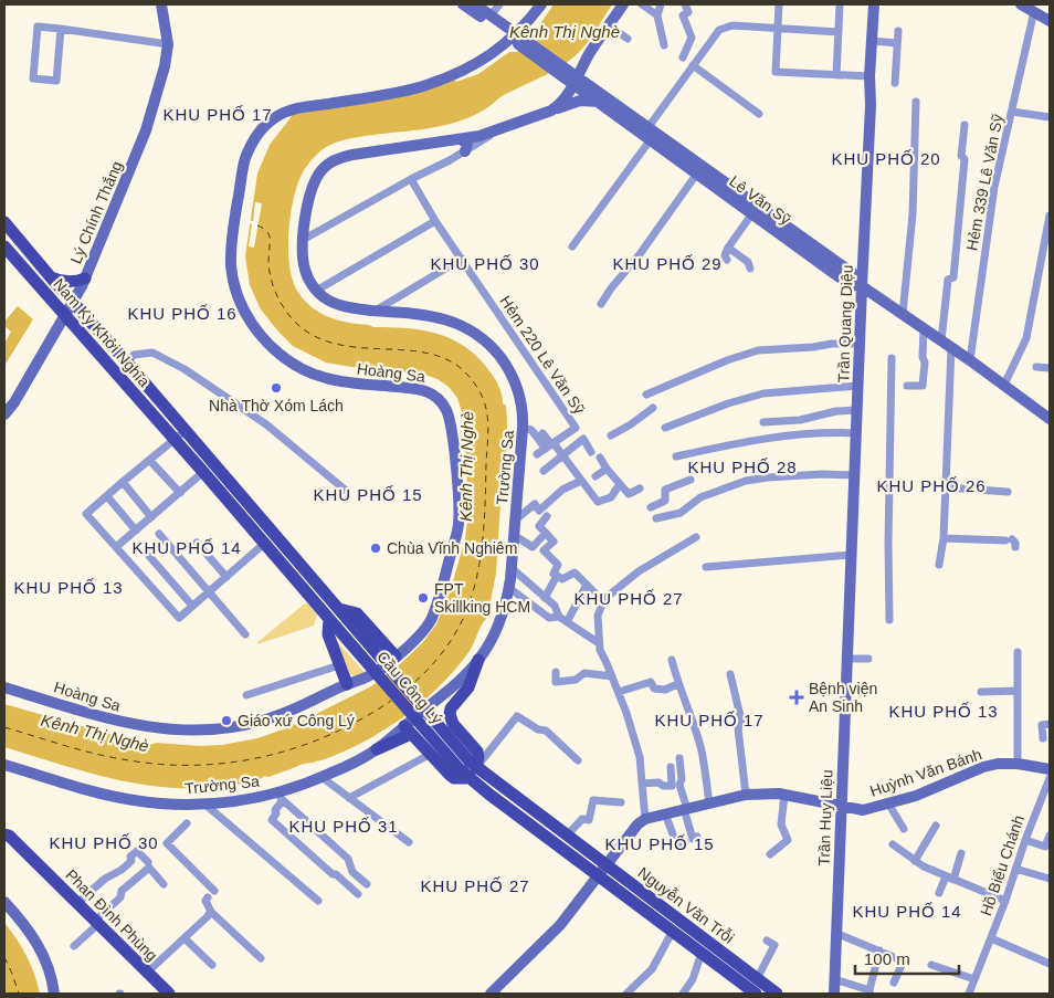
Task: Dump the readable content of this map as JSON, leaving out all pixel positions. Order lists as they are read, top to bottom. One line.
{"streets":{"main road":["Nam Kỳ Khởi Nghĩa","Cầu Công Lý","Nguyễn Văn Trỗi","Phan Đình Phùng"],"street":["Hẻm 339 Lê Văn Sỹ","Lê Văn Sỹ","Lý Chính Thắng","Trần Quang Diệu","Hẻm 220 Lê Văn Sỹ","Hoàng Sa","Trường Sa","Huỳnh Văn Bánh","Trần Huy Liệu","Hồ Biểu Chánh"]},"crossings":[["Hẻm 339 Lê Văn Sỹ","Lê Văn Sỹ"],["Lê Văn Sỹ","Trần Quang Diệu"],["Lý Chính Thắng","Nam Kỳ Khởi Nghĩa"],["Trần Quang Diệu","Trần Huy Liệu"],["Nam Kỳ Khởi Nghĩa","Cầu Công Lý"],["Cầu Công Lý","Nguyễn Văn Trỗi"],["Huỳnh Văn Bánh","Trần Huy Liệu"]],"districts":["KHU PHỐ 17","KHU PHỐ 20","KHU PHỐ 30","KHU PHỐ 29","KHU PHỐ 16","KHU PHỐ 28","KHU PHỐ 26","KHU PHỐ 15","KHU PHỐ 14","KHU PHỐ 13","KHU PHỐ 27","KHU PHỐ 13","KHU PHỐ 17","KHU PHỐ 31","KHU PHỐ 30","KHU PHỐ 15","KHU PHỐ 27","KHU PHỐ 14"],"water":["Kênh Thị Nghè"],"places":{"other":["Nhà Thờ Xóm Lách","Chùa Vĩnh Nghiêm","FPT Skillking HCM","Giáo xứ Công Lý"],"health":["Bệnh viện An Sinh"]},"scale_bar":"100 m"}
